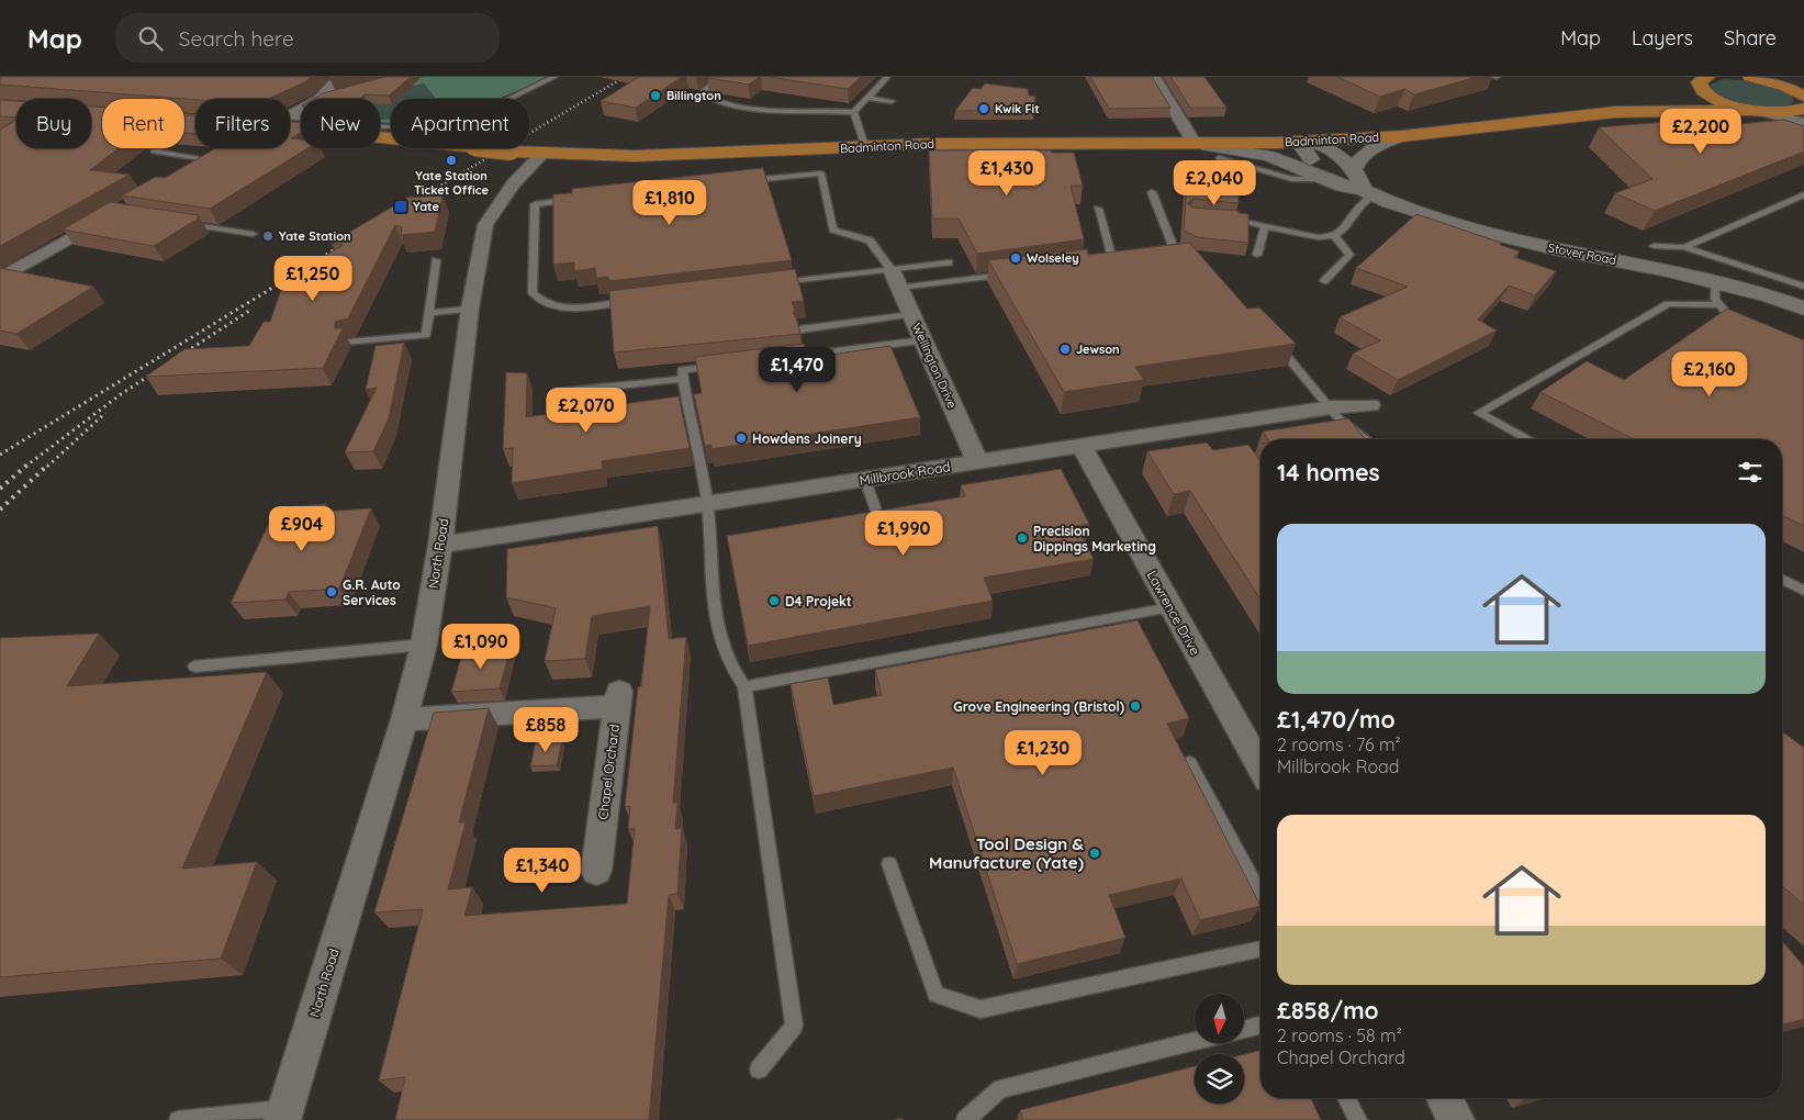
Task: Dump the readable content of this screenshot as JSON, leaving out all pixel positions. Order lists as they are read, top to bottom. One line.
{"streets":{"main road":["Badminton Road","Stover Road"],"street":["Wellington Drive","Millbrook Road","North Road","Lawrence Drive","Chapel Orchard"]},"crossings":[["Badminton Road","Stover Road"],["Badminton Road","North Road"],["Wellington Drive","Millbrook Road"],["Millbrook Road","North Road"],["Millbrook Road","Lawrence Drive"],["North Road","Chapel Orchard"]],"places":{"other":["Billington","Kwik Fit","Yate Station Ticket Office","Yate Station","Wolseley","Jewson","Howdens Joinery","Precision Dippings Marketing","G.R. Auto Services","D4 Projekt","Grove Engineering (Bristol)","Tool Design & Manufacture (Yate)"],"transit":["Yate"]},"north":"bottom","page":{"header":"Map","search":"Search here","nav":["Map","Layers","Share"],"chip":["Buy","Rent","Filters","New","Apartment"],"price":["£2,200","£1,430","£2,040","£1,810","£1,250","£1,470","£2,160","£2,070","£904","£1,990","£1,090","£858","£1,230","£1,340"],"heading":"14 homes","list":[{"name":"£1,470/mo","note":"2 rooms · 76 m² · Millbrook Road"},{"name":"£858/mo","note":"2 rooms · 58 m² · Chapel Orchard"}]}}
